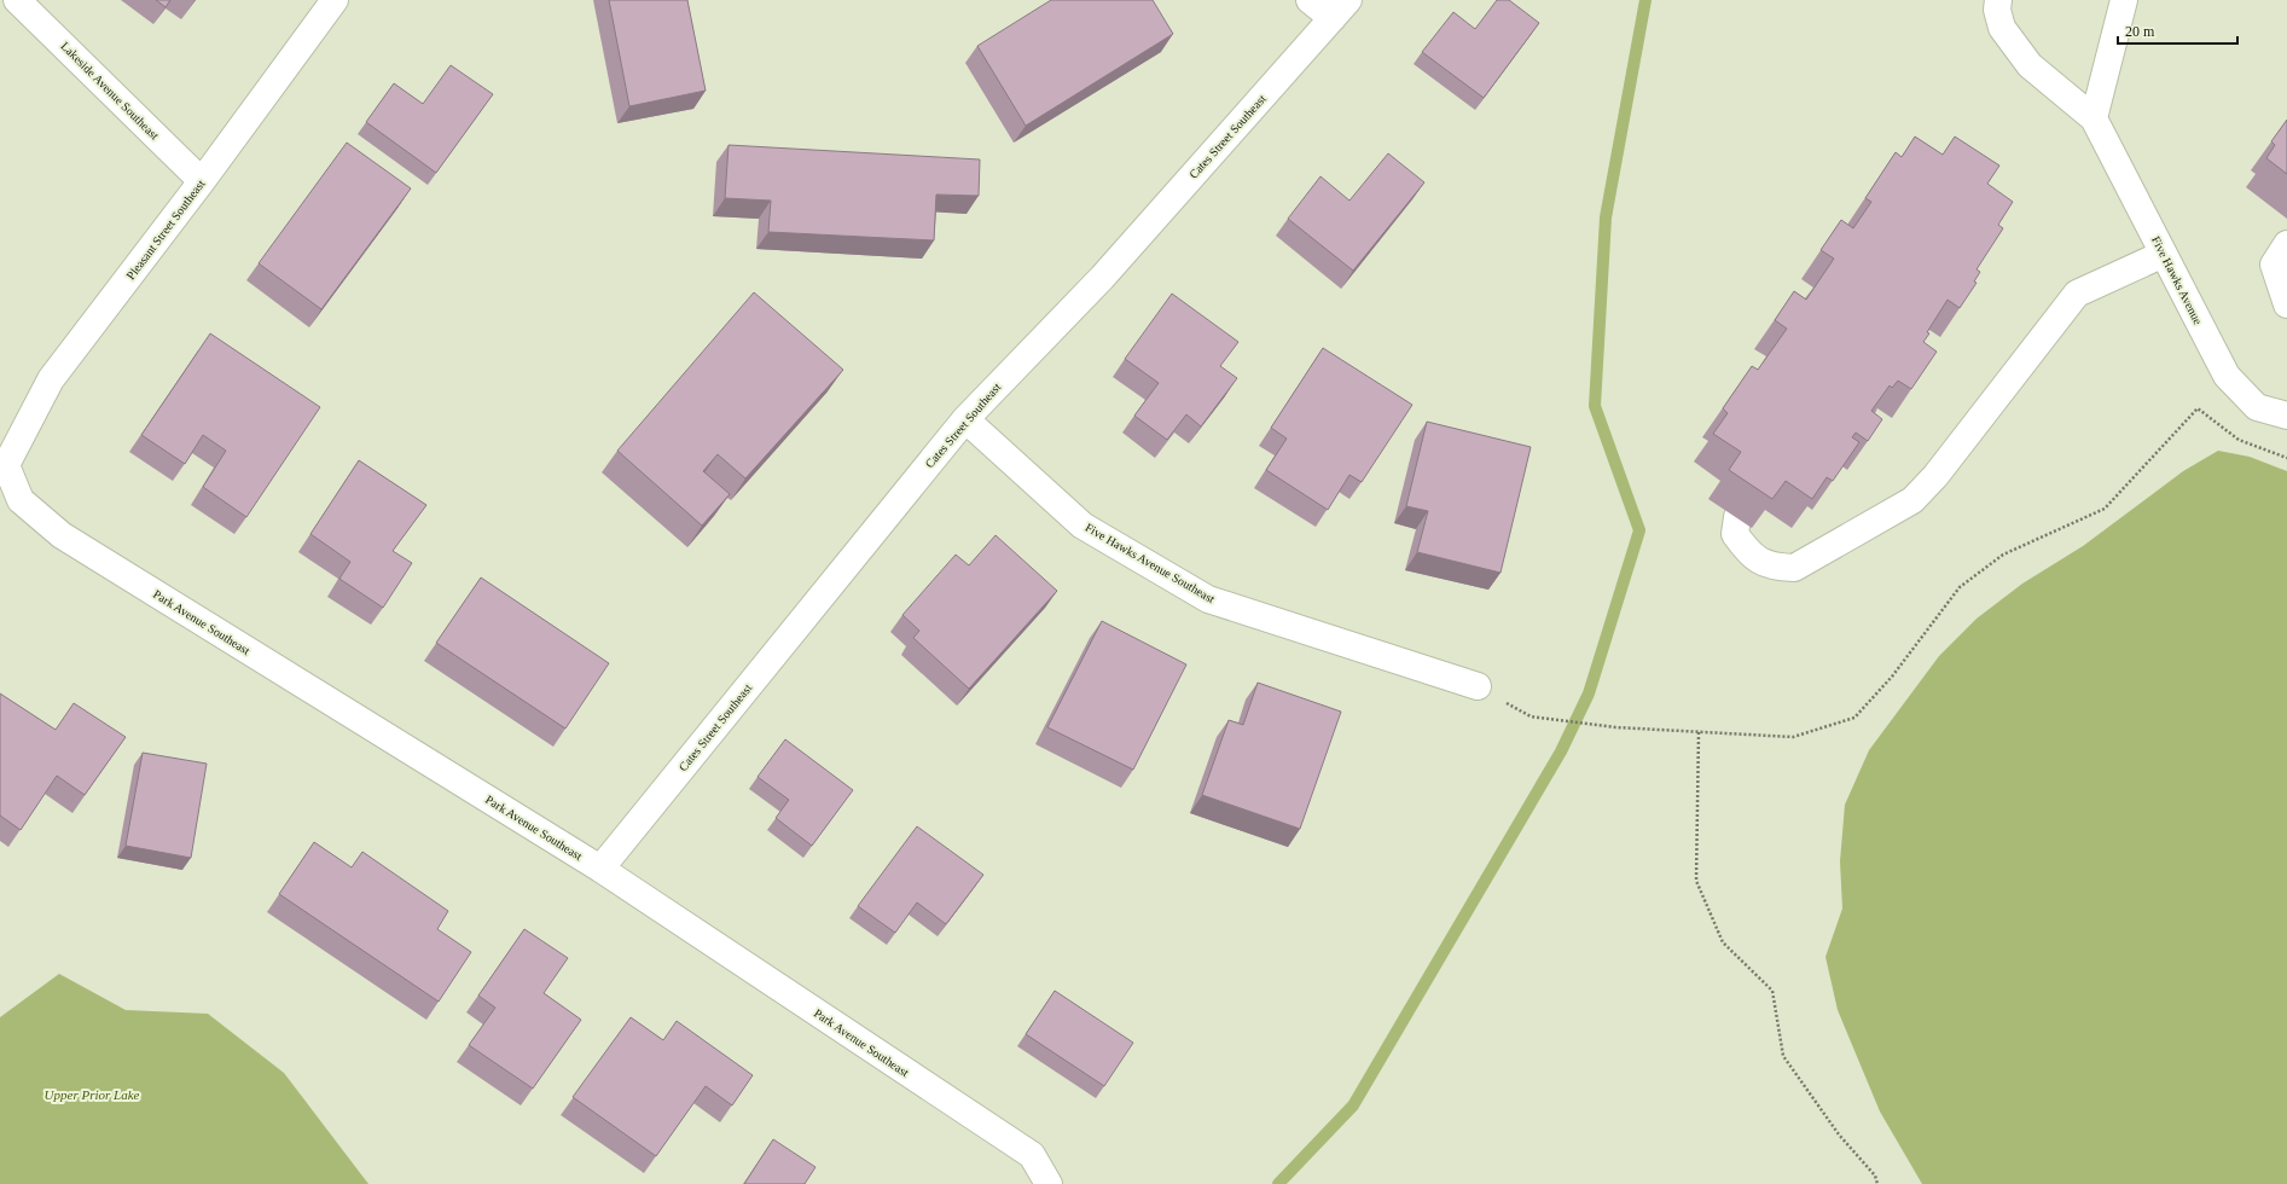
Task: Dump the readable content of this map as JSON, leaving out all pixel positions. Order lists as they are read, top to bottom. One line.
{"streets":{"street":["Lakeside Avenue Southeast","Cates Street Southeast","Pleasant Street Southeast","Five Hawks Avenue","Five Hawks Avenue Southeast","Park Avenue Southeast"]},"crossings":[["Lakeside Avenue Southeast","Pleasant Street Southeast"],["Cates Street Southeast","Five Hawks Avenue Southeast"],["Cates Street Southeast","Park Avenue Southeast"],["Pleasant Street Southeast","Park Avenue Southeast"]],"water":["Upper Prior Lake"],"scale_bar":"20 m"}
